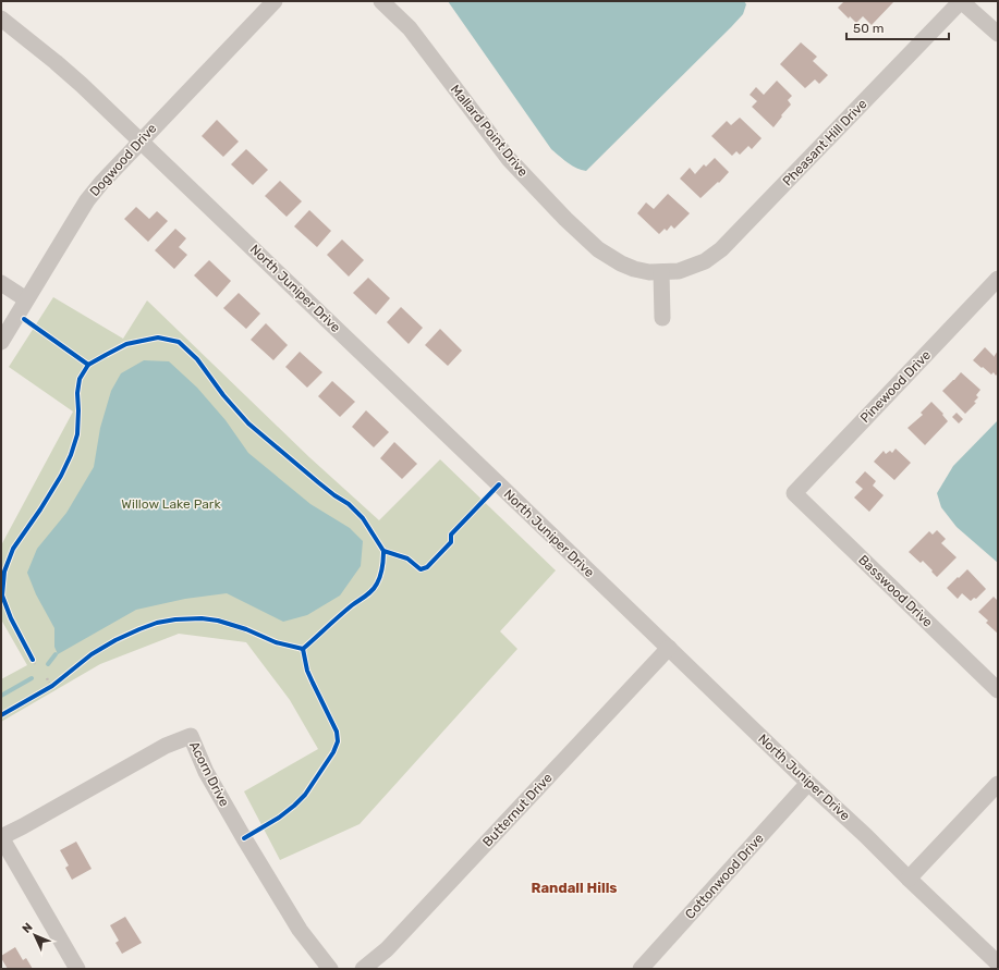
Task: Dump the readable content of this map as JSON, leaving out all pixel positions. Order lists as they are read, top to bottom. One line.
{"streets":{"street":["Mallard Point Drive","Pheasant Hill Drive","Dogwood Drive","North Juniper Drive","Pinewood Drive","Basswood Drive","Acorn Drive","Butternut Drive","Cottonwood Drive"]},"crossings":[["Mallard Point Drive","Pheasant Hill Drive"],["Dogwood Drive","North Juniper Drive"],["North Juniper Drive","Butternut Drive"],["North Juniper Drive","Cottonwood Drive"],["Pinewood Drive","Basswood Drive"]],"districts":["Randall Hills"],"parks":["Willow Lake Park"],"scale_bar":"50 m","north":"top left"}
